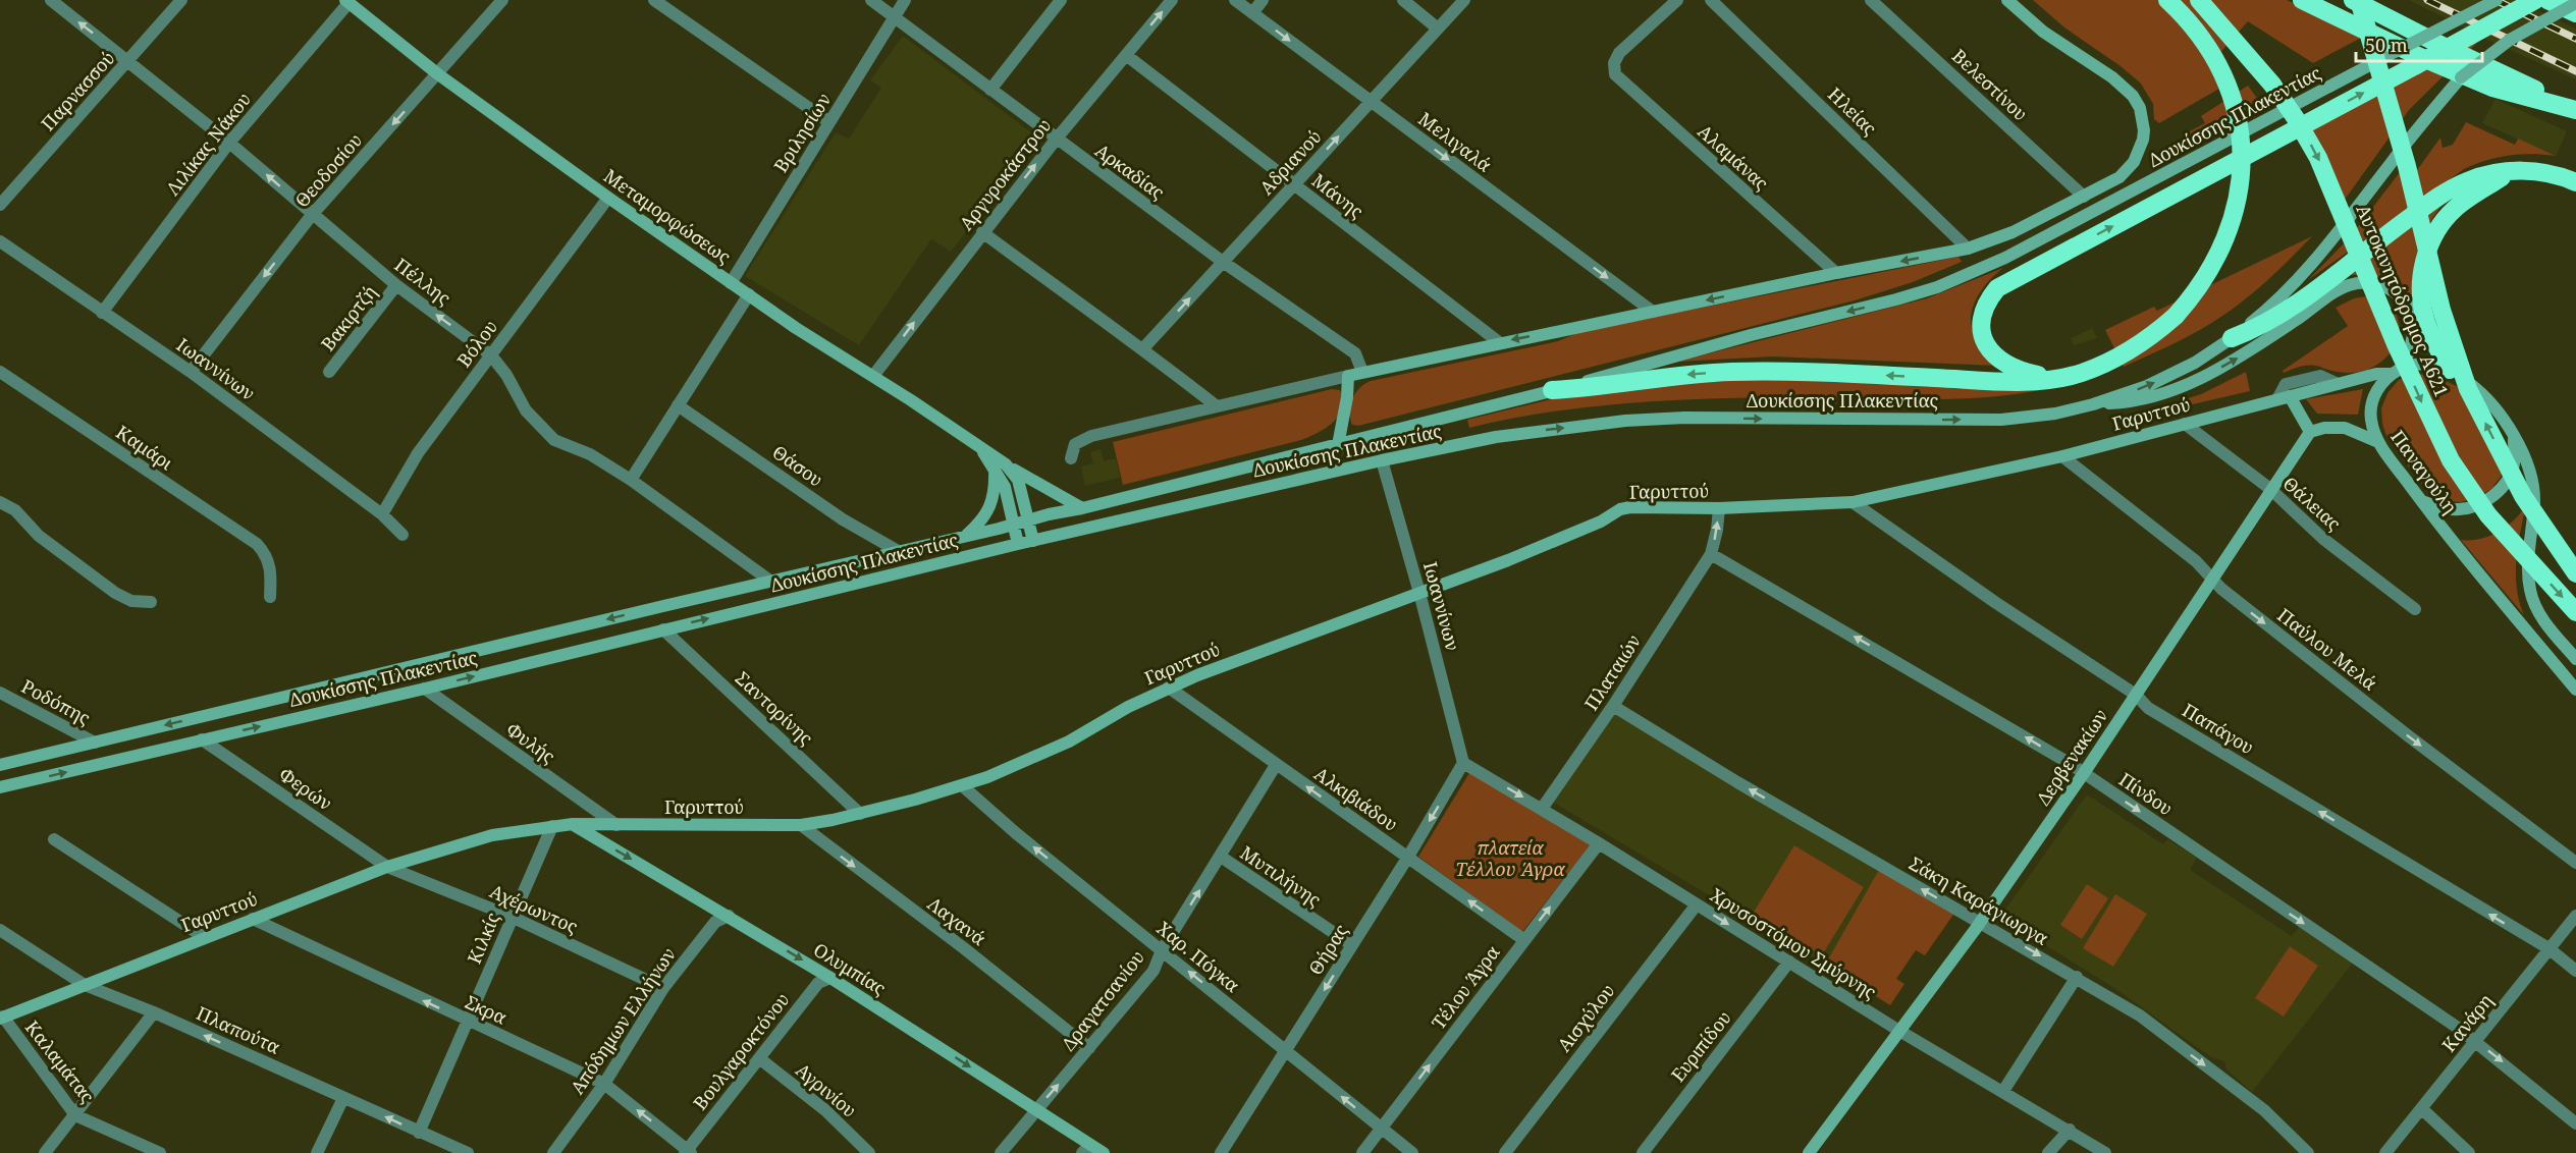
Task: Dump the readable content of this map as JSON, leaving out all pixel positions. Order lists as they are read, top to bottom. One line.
{"streets":{"highway":["Αυτοκινητόδρομος Α621"],"main road":["Δουκίσσης Πλακεντίας","Μεταμορφώσεως","Γαρυττού","Παναγούλη","Δερβενακίων","Ολυμπίας"],"street":["Βελεστίνου","Παρνασσού","Ηλείας","Βριλησίων","Μελιγαλά","Λιλίκας Νάκου","Αλαμάνας","Αδριανού","Θεοδοσίου","Αρκαδίας","Αργυροκάστρου","Μάνης","Πέλλης","Βακιρτζή","Βόλου","Ιωαννίνων","Καμάρι","Θάσου","Θάλειας","Παύλου Μελά","Πλαταιών","Ροδόπης","Σαντορίνης","Παπάγου","Φυλής","Φερών","Πίνδου","Αλκιβιάδου","Μυτιλήνης","Σάκη Καράγιωργα","Αχέρωντος","Λαχανά","Κιλκίς","Χρυσοστόμου Σμύρνης","Θήρας","Χαρ. Πόγκα","Τέλου Άγρα","Δραγατσανίου","Σκρα","Αισχύλου","Απόδημων Ελλήνων","Κανάρη","Πλαπούτα","Ευριπίδου","Βουλγαροκτόνου","Καλαμάτας","Αγρινίου"]},"crossings":[["Βελεστίνου","Δουκίσσης Πλακεντίας"],["Παρνασσού","Πέλλης"],["Ηλείας","Δουκίσσης Πλακεντίας"],["Δουκίσσης Πλακεντίας","Μελιγαλά"],["Δουκίσσης Πλακεντίας","Αλαμάνας"],["Δουκίσσης Πλακεντίας","Αρκαδίας"],["Δουκίσσης Πλακεντίας","Μάνης"],["Δουκίσσης Πλακεντίας","Μεταμορφώσεως"],["Δουκίσσης Πλακεντίας","Πέλλης"],["Δουκίσσης Πλακεντίας","Ιωαννίνων"],["Δουκίσσης Πλακεντίας","Θάσου"],["Δουκίσσης Πλακεντίας","Παναγούλη"],["Δουκίσσης Πλακεντίας","Ροδόπης"],["Δουκίσσης Πλακεντίας","Σαντορίνης"],["Δουκίσσης Πλακεντίας","Φυλής"],["Δουκίσσης Πλακεντίας","Φερών"],["Βριλησίων","Αρκαδίας"],["Βριλησίων","Μεταμορφώσεως"],["Μελιγαλά","Αδριανού"],["Λιλίκας Νάκου","Μεταμορφώσεως"],["Λιλίκας Νάκου","Πέλλης"],["Λιλίκας Νάκου","Ιωαννίνων"],["Αδριανού","Αρκαδίας"],["Αδριανού","Μάνης"],["Θεοδοσίου","Μεταμορφώσεως"],["Θεοδοσίου","Πέλλης"],["Θεοδοσίου","Ιωαννίνων"],["Αρκαδίας","Αργυροκάστρου"],["Αργυροκάστρου","Μάνης"],["Αργυροκάστρου","Μεταμορφώσεως"],["Μεταμορφώσεως","Βόλου"],["Πέλλης","Βακιρτζή"],["Πέλλης","Βόλου"],["Βόλου","Ιωαννίνων"],["Ιωαννίνων","Γαρυττού"],["Ιωαννίνων","Χρυσοστόμου Σμύρνης"],["Ιωαννίνων","Θήρας"],["Γαρυττού","Παναγούλη"],["Γαρυττού","Θάλειας"],["Γαρυττού","Παύλου Μελά"],["Γαρυττού","Σαντορίνης"],["Γαρυττού","Παπάγου"],["Γαρυττού","Φυλής"],["Γαρυττού","Φερών"],["Γαρυττού","Αλκιβιάδου"],["Γαρυττού","Αχέρωντος"],["Γαρυττού","Λαχανά"],["Γαρυττού","Κιλκίς"],["Γαρυττού","Χαρ. Πόγκα"],["Γαρυττού","Ολυμπίας"],["Γαρυττού","Σκρα"],["Γαρυττού","Πλαπούτα"],["Γαρυττού","Καλαμάτας"],["Θάλειας","Δερβενακίων"],["Παύλου Μελά","Δερβενακίων"],["Πλαταιών","Πίνδου"],["Πλαταιών","Σάκη Καράγιωργα"],["Πλαταιών","Χρυσοστόμου Σμύρνης"],["Παπάγου","Δερβενακίων"],["Παπάγου","Κανάρη"],["Δερβενακίων","Πίνδου"],["Δερβενακίων","Σάκη Καράγιωργα"],["Δερβενακίων","Χρυσοστόμου Σμύρνης"],["Φερών","Αχέρωντος"],["Πίνδου","Κανάρη"],["Αλκιβιάδου","Θήρας"],["Αλκιβιάδου","Τέλου Άγρα"],["Αλκιβιάδου","Δραγατσανίου"],["Μυτιλήνης","Θήρας"],["Μυτιλήνης","Δραγατσανίου"],["Αχέρωντος","Κιλκίς"],["Αχέρωντος","Απόδημων Ελλήνων"],["Λαχανά","Δραγατσανίου"],["Κιλκίς","Σκρα"],["Κιλκίς","Πλαπούτα"],["Χρυσοστόμου Σμύρνης","Θήρας"],["Χρυσοστόμου Σμύρνης","Τέλου Άγρα"],["Χρυσοστόμου Σμύρνης","Αισχύλου"],["Χρυσοστόμου Σμύρνης","Ευριπίδου"],["Θήρας","Χαρ. Πόγκα"],["Χαρ. Πόγκα","Τέλου Άγρα"],["Χαρ. Πόγκα","Δραγατσανίου"],["Ολυμπίας","Δραγατσανίου"],["Ολυμπίας","Απόδημων Ελλήνων"],["Ολυμπίας","Βουλγαροκτόνου"],["Σκρα","Απόδημων Ελλήνων"],["Σκρα","Βουλγαροκτόνου"],["Βουλγαροκτόνου","Αγρινίου"]],"one_way":["Μελιγαλά","Αδριανού","Θεοδοσίου","Αργυροκάστρου","Παύλου Μελά","Παπάγου","Αλκιβιάδου","Λαχανά","Θήρας","Χαρ. Πόγκα","Ολυμπίας","Τέλου Άγρα","Δραγατσανίου","Σκρα","Πλαπούτα"],"parks":["πλατεία Τέλλου Άγρα"],"scale_bar":"50 m"}
